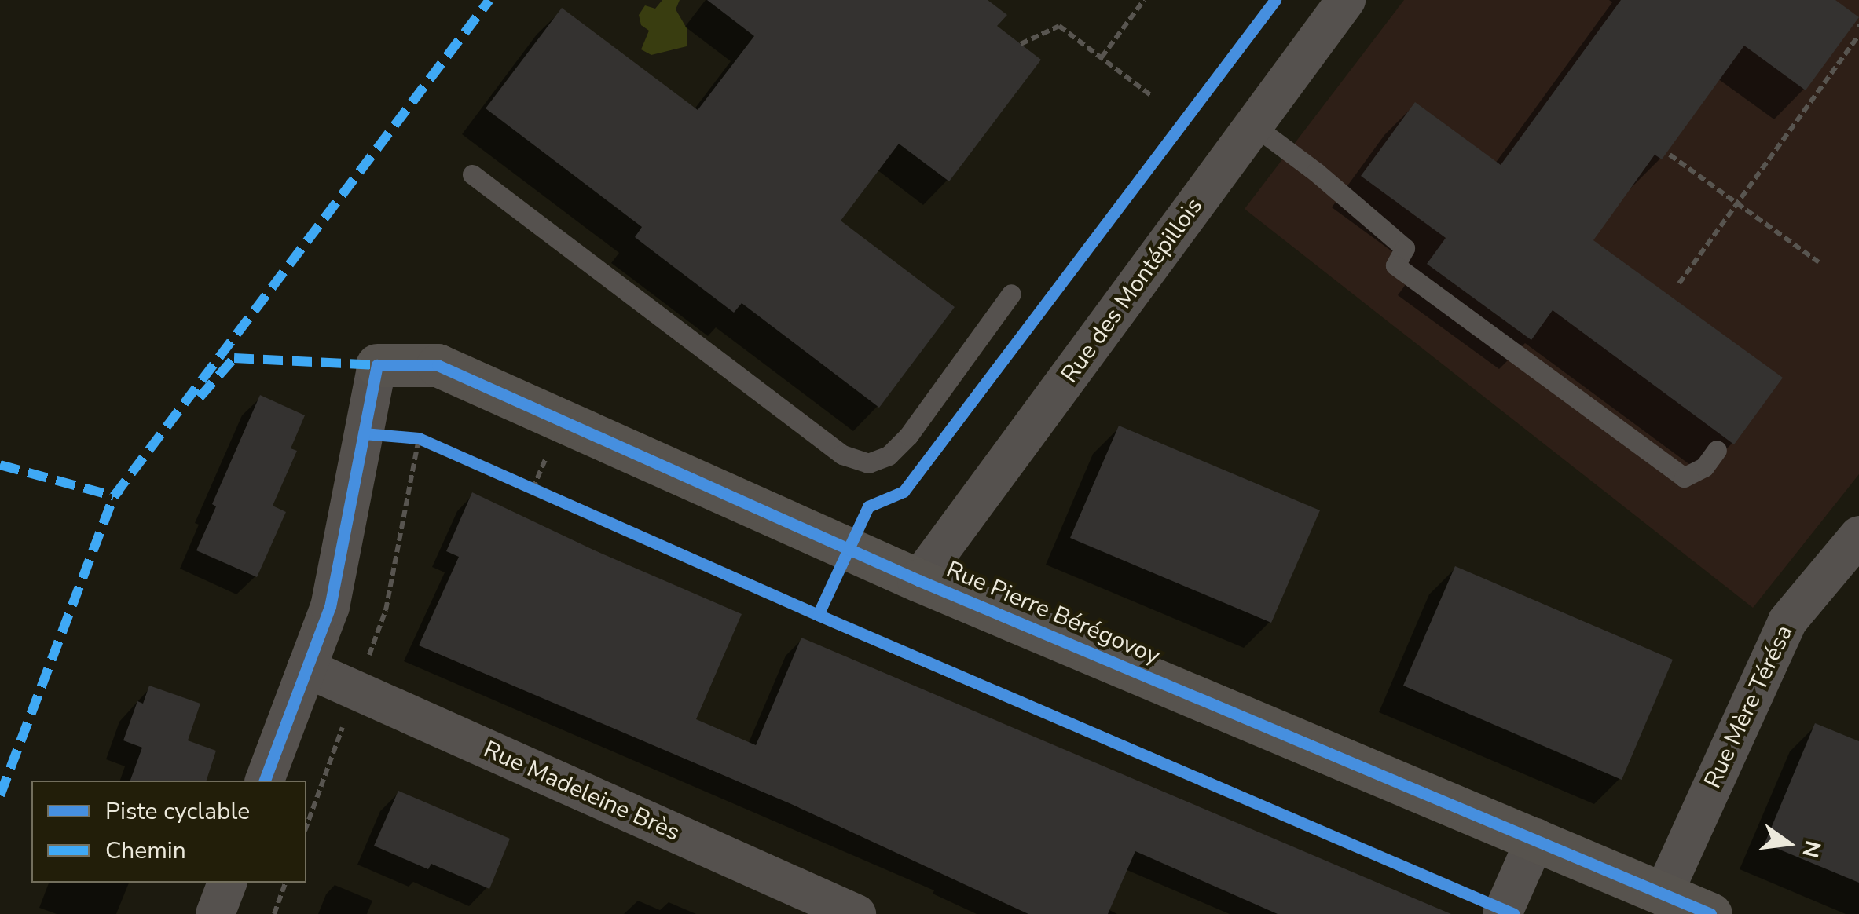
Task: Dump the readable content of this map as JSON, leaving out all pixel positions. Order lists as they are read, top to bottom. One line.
{"streets":{"street":["Rue des Montépillois","Rue Pierre Bérégovoy","Rue Mère Térésa","Rue Madeleine Brès"]},"crossings":[["Rue des Montépillois","Rue Pierre Bérégovoy"],["Rue Pierre Bérégovoy","Rue Mère Térésa"]],"legend":["Piste cyclable","Chemin"],"north":"right"}
